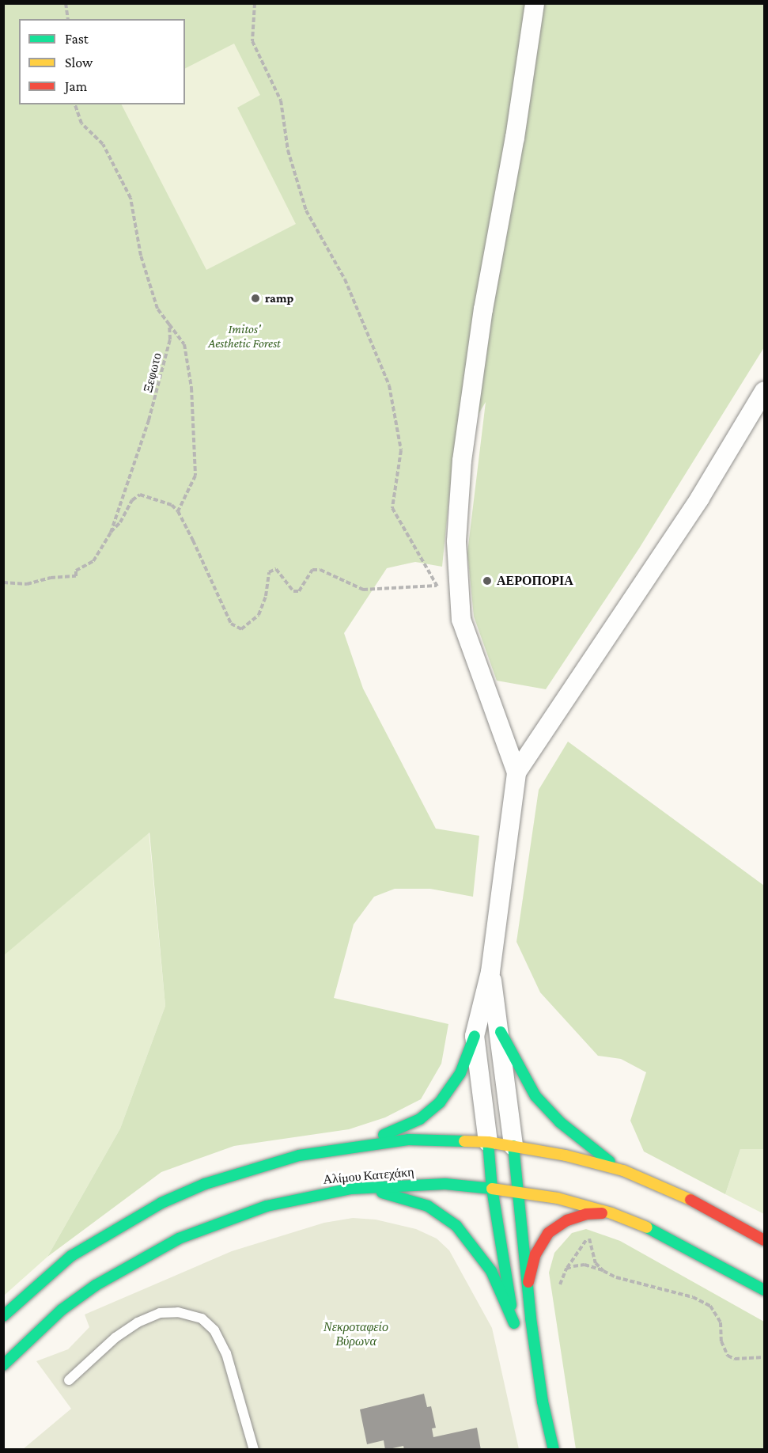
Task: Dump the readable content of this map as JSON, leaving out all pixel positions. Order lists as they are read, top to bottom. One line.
{"streets":{"main road":["Αλίμου Κατεχάκη"],"path":["Ξεφωτο"]},"parks":["Imitos' Aesthetic Forest","Νεκροταφείο Βύρωνα"],"places":["ramp","ΑΕΡΟΠΟΡΙΑ"],"legend":["Fast","Slow","Jam"]}
